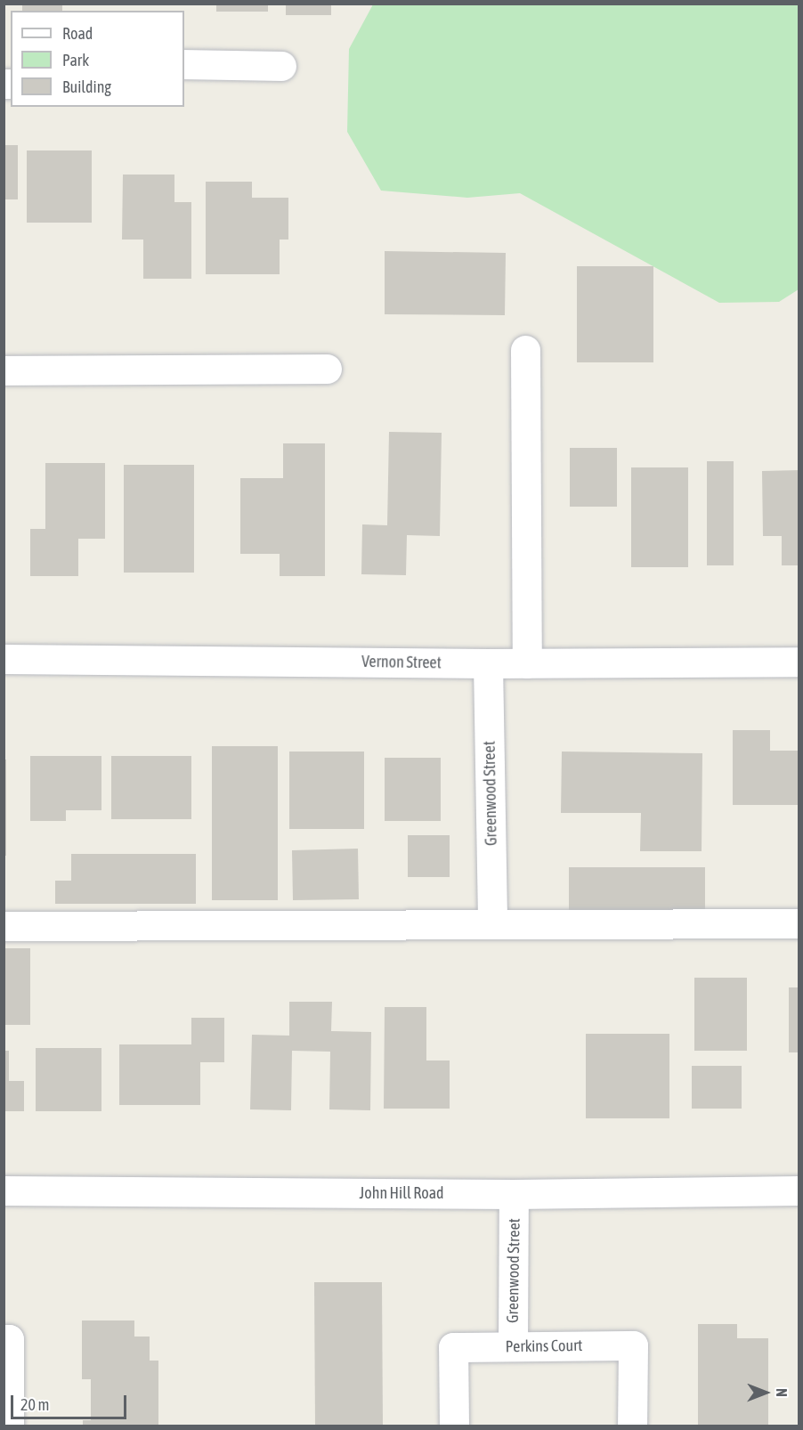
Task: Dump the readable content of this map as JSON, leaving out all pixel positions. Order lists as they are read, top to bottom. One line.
{"streets":{"street":["Vernon Street","Greenwood Street","John Hill Road","Perkins Court"]},"crossings":[["Vernon Street","Greenwood Street"],["Greenwood Street","John Hill Road"],["Greenwood Street","Perkins Court"]],"legend":["Road","Park","Building"],"scale_bar":"20 m","north":"right"}
